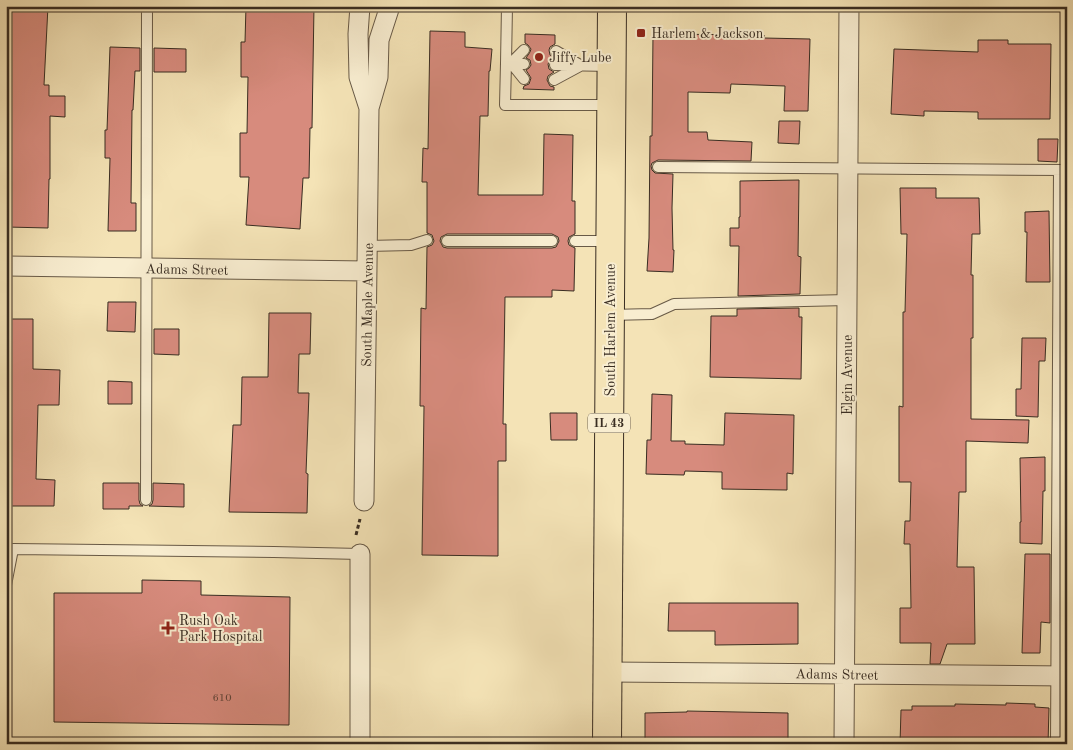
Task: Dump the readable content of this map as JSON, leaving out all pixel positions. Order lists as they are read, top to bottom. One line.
{"streets":{"main road":["South Harlem Avenue","IL 43"],"street":["Adams Street","South Maple Avenue","Elgin Avenue"]},"crossings":[["Adams Street","South Maple Avenue"],["Adams Street","South Harlem Avenue"],["Adams Street","Elgin Avenue"]],"places":{"transit":["Harlem & Jackson"],"other":["Jiffy Lube"],"health":["Rush Oak Park Hospital"]},"house_numbers":["610"]}
